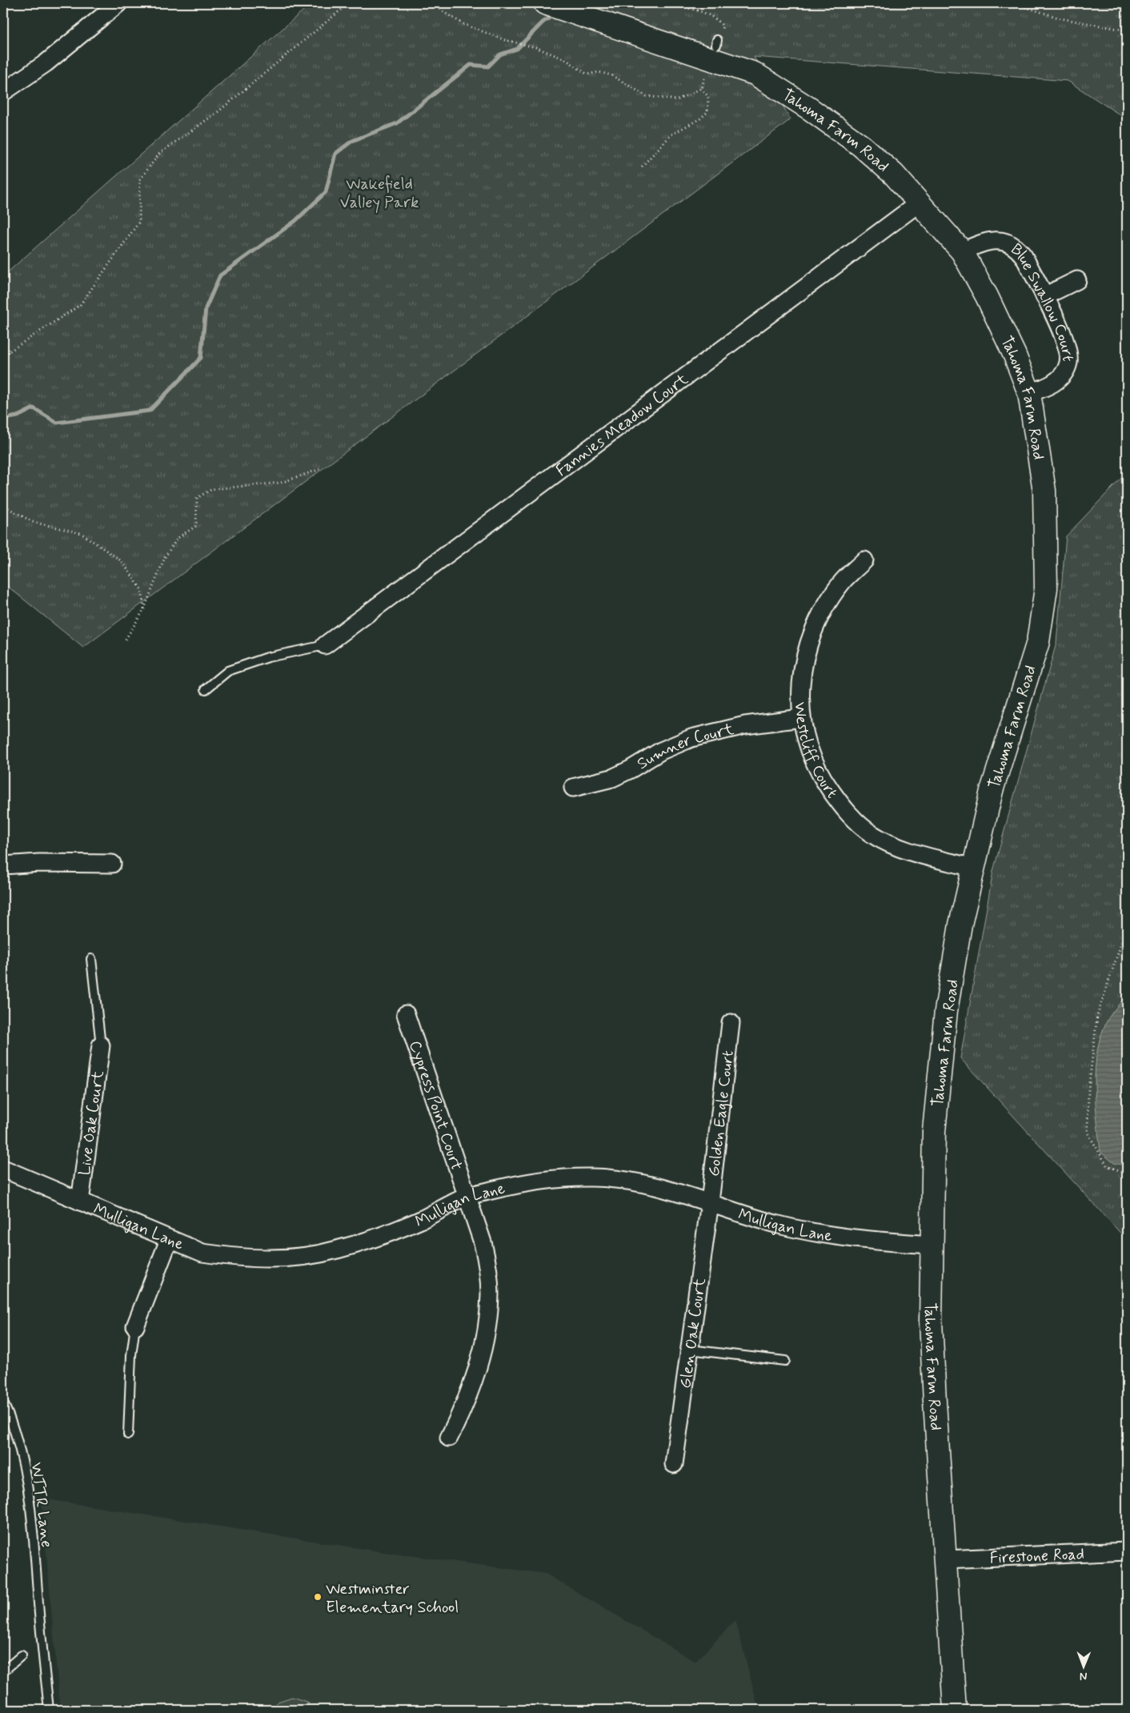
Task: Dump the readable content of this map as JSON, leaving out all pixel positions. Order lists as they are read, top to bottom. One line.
{"streets":{"street":["Tahoma Farm Road","Blue Swallow Court","Fannies Meadow Court","Sumner Court","Westcliff Court","Cypress Point Court","Golden Eagle Court","Live Oak Court","Mulligan Lane","Glen Oak Court","Firestone Road"],"lane":["WTTR Lane"]},"crossings":[["Tahoma Farm Road","Blue Swallow Court"],["Tahoma Farm Road","Fannies Meadow Court"],["Tahoma Farm Road","Westcliff Court"],["Tahoma Farm Road","Mulligan Lane"],["Tahoma Farm Road","Firestone Road"],["Sumner Court","Westcliff Court"],["Cypress Point Court","Mulligan Lane"],["Golden Eagle Court","Mulligan Lane"],["Golden Eagle Court","Glen Oak Court"],["Live Oak Court","Mulligan Lane"],["Mulligan Lane","Glen Oak Court"]],"parks":["Wakefield Valley Park"],"places":["Westminster Elementary School"],"north":"bottom"}
